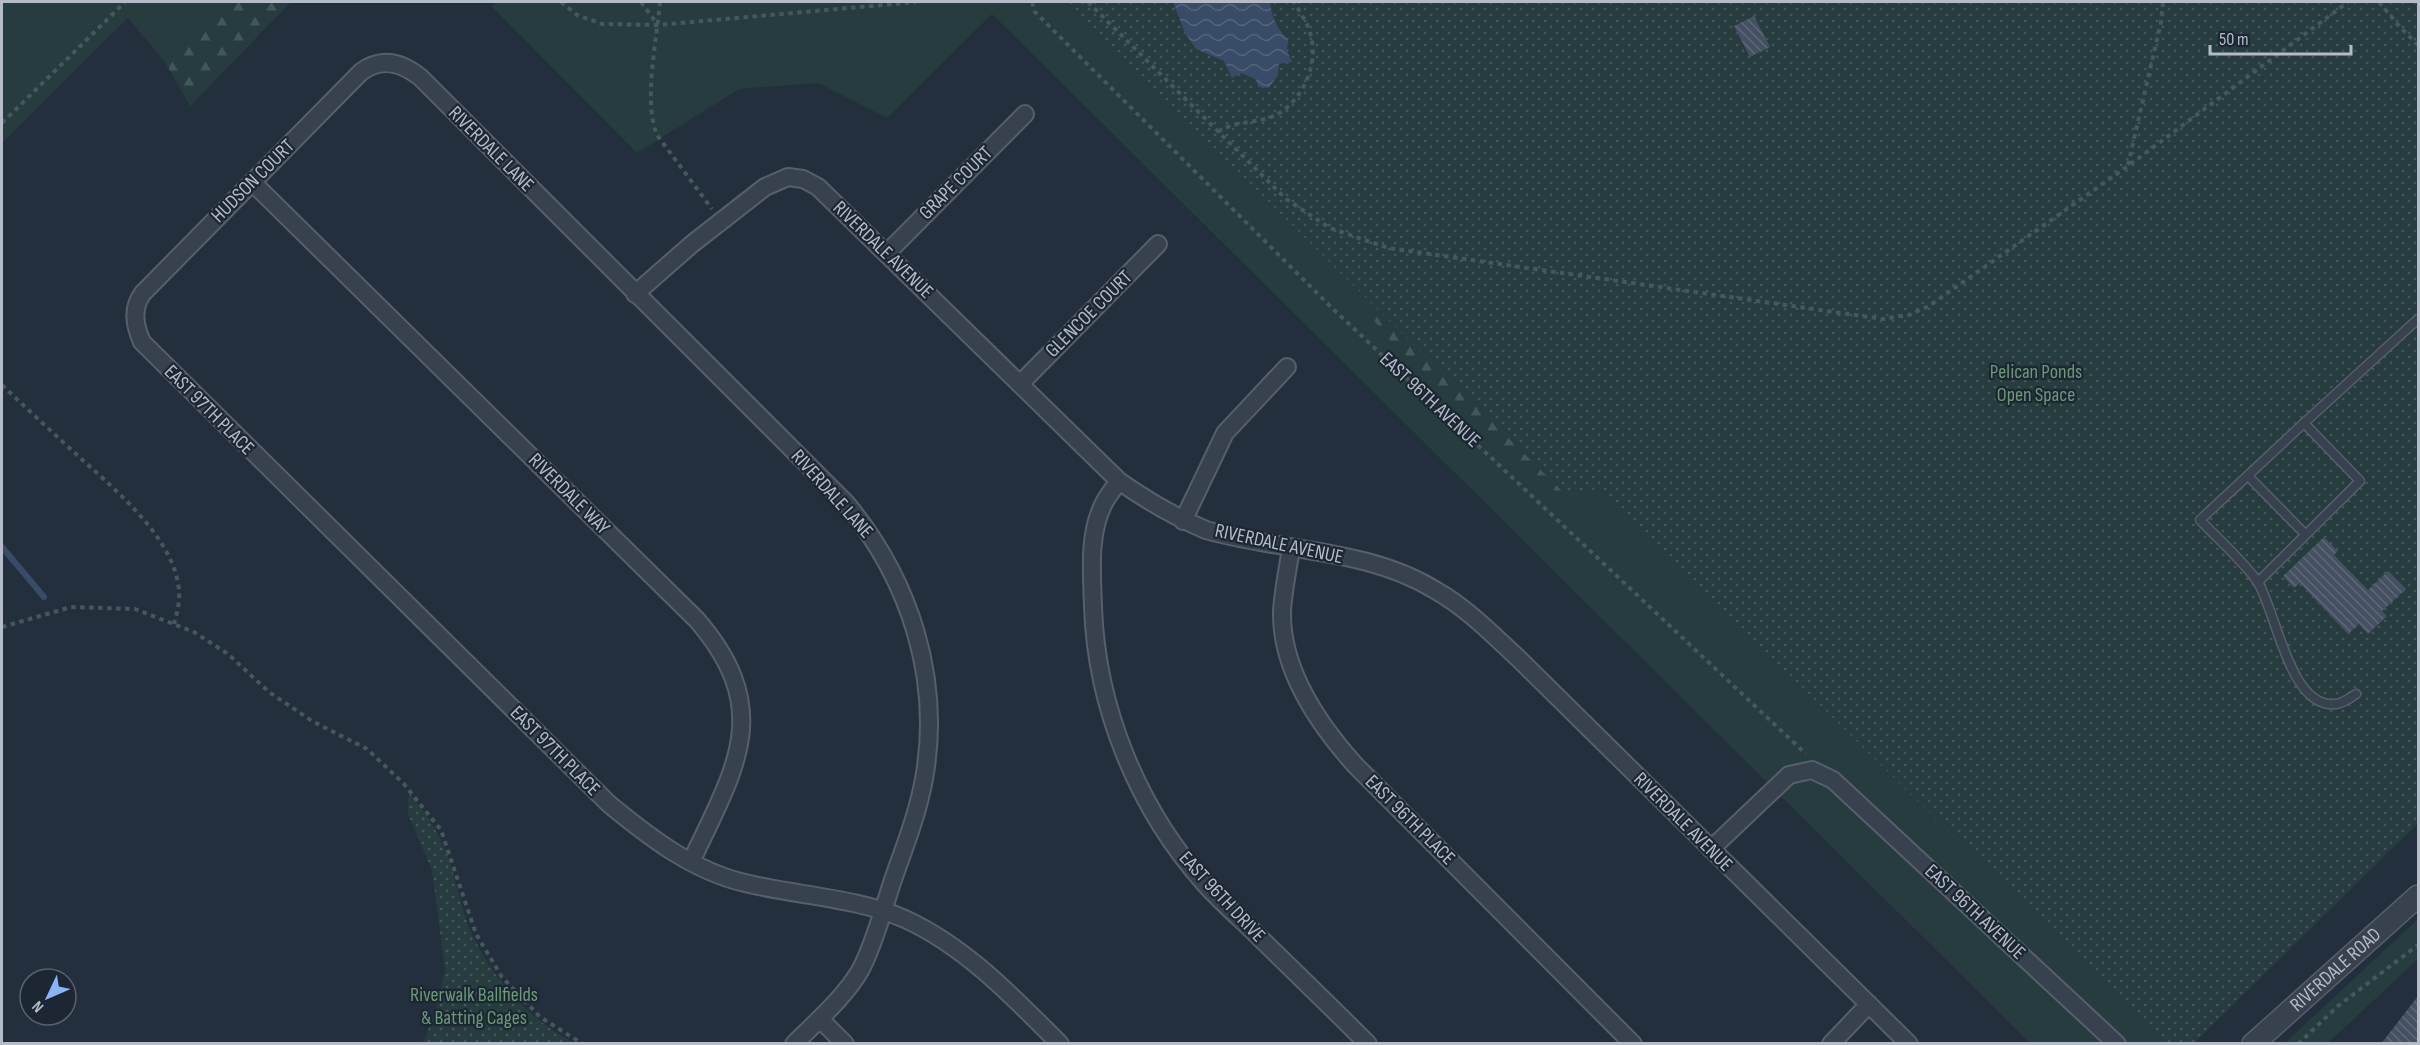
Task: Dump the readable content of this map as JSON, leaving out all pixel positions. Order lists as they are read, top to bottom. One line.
{"streets":{"street":["RIVERDALE LANE","HUDSON COURT","GRAPE COURT","RIVERDALE AVENUE","GLENCOE COURT","EAST 96TH AVENUE","EAST 97TH PLACE","RIVERDALE WAY","EAST 96TH PLACE","EAST 96TH DRIVE","RIVERDALE ROAD"]},"crossings":[["RIVERDALE LANE","HUDSON COURT"],["RIVERDALE LANE","RIVERDALE AVENUE"],["RIVERDALE LANE","EAST 97TH PLACE"],["HUDSON COURT","EAST 97TH PLACE"],["HUDSON COURT","RIVERDALE WAY"],["GRAPE COURT","RIVERDALE AVENUE"],["RIVERDALE AVENUE","GLENCOE COURT"],["RIVERDALE AVENUE","EAST 96TH AVENUE"],["RIVERDALE AVENUE","EAST 96TH PLACE"],["RIVERDALE AVENUE","EAST 96TH DRIVE"],["EAST 97TH PLACE","RIVERDALE WAY"]],"parks":["Pelican Ponds Open Space","Riverwalk Ballfields & Batting Cages"],"scale_bar":"50 m","north":"bottom left"}
